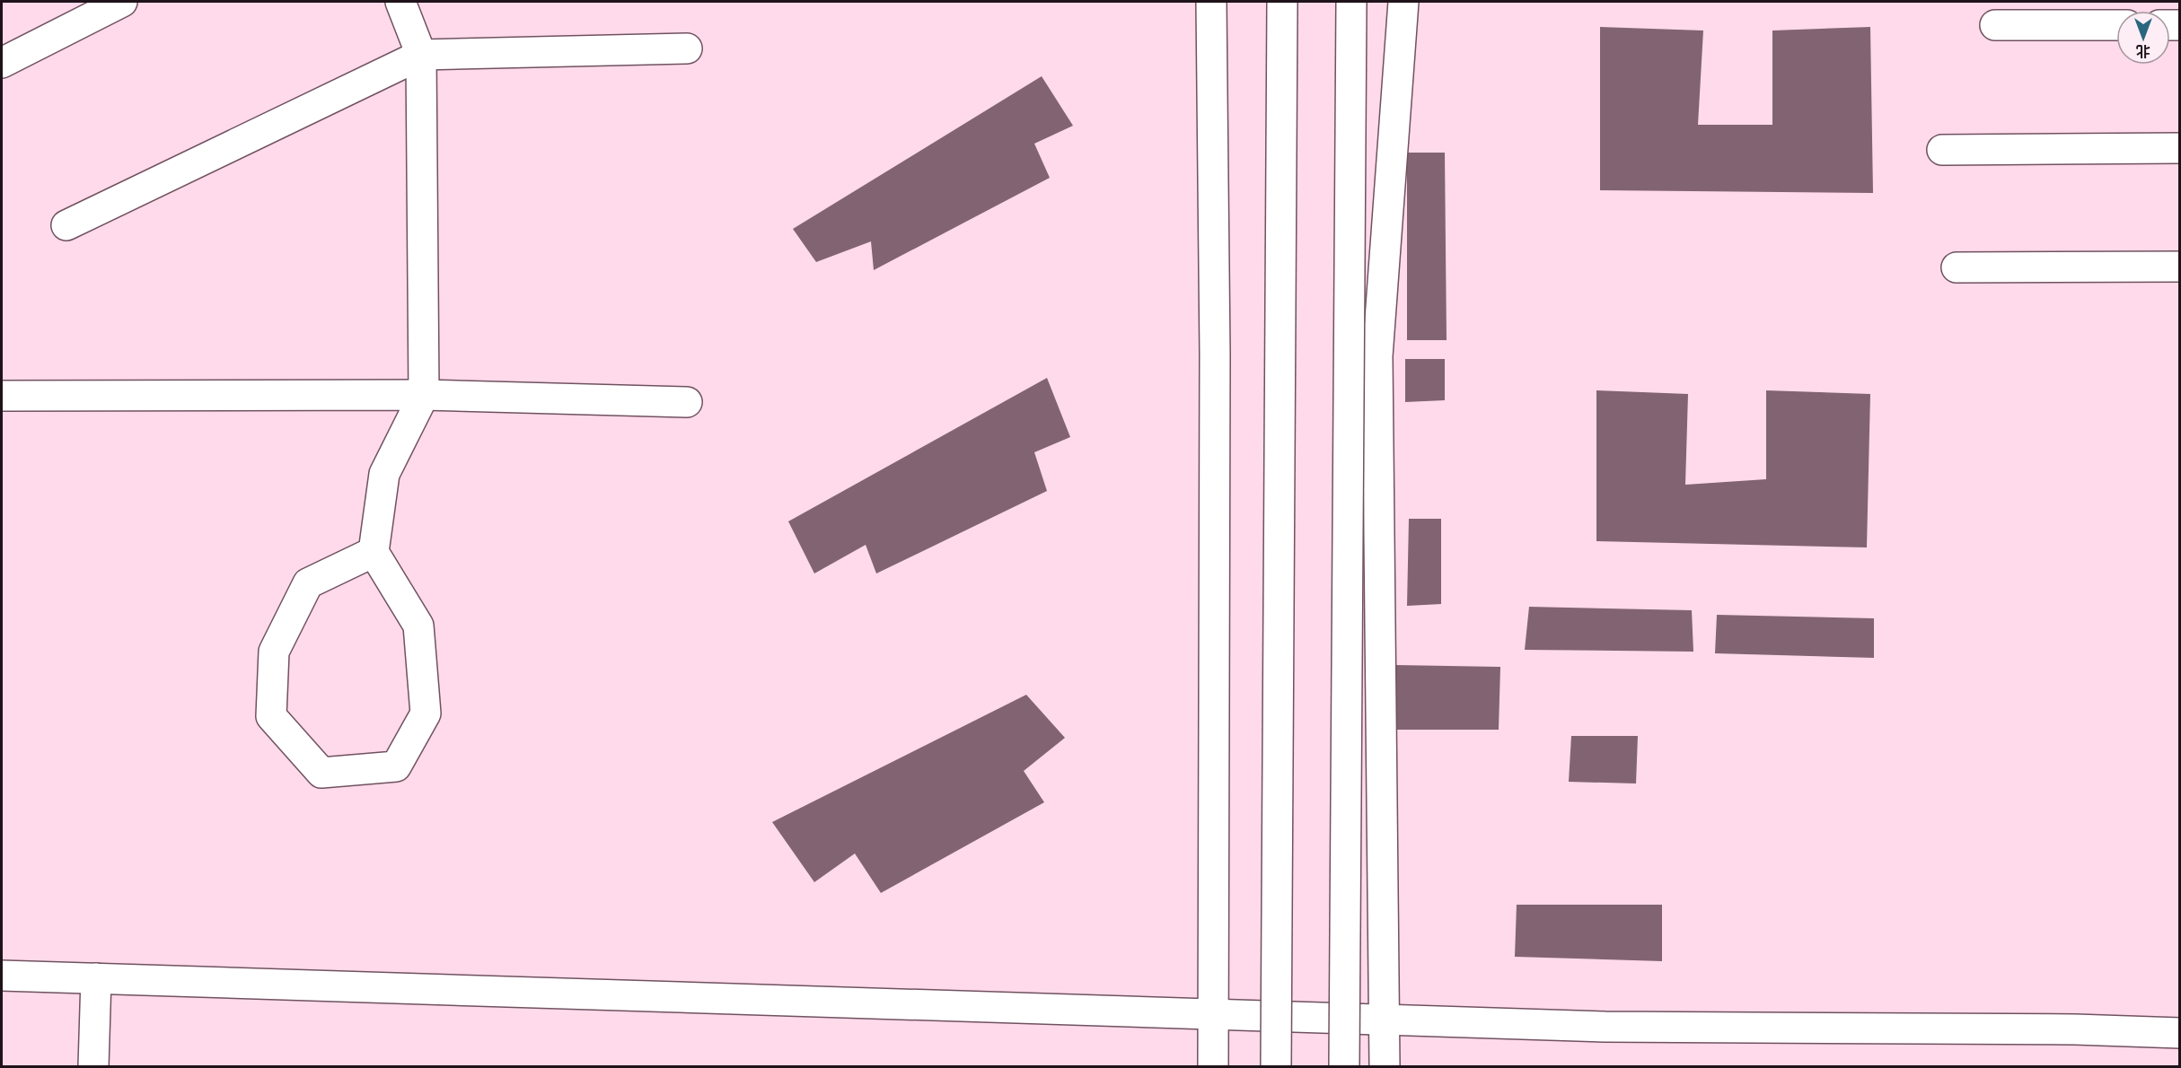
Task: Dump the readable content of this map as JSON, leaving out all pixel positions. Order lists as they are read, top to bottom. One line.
{"north":"bottom"}
